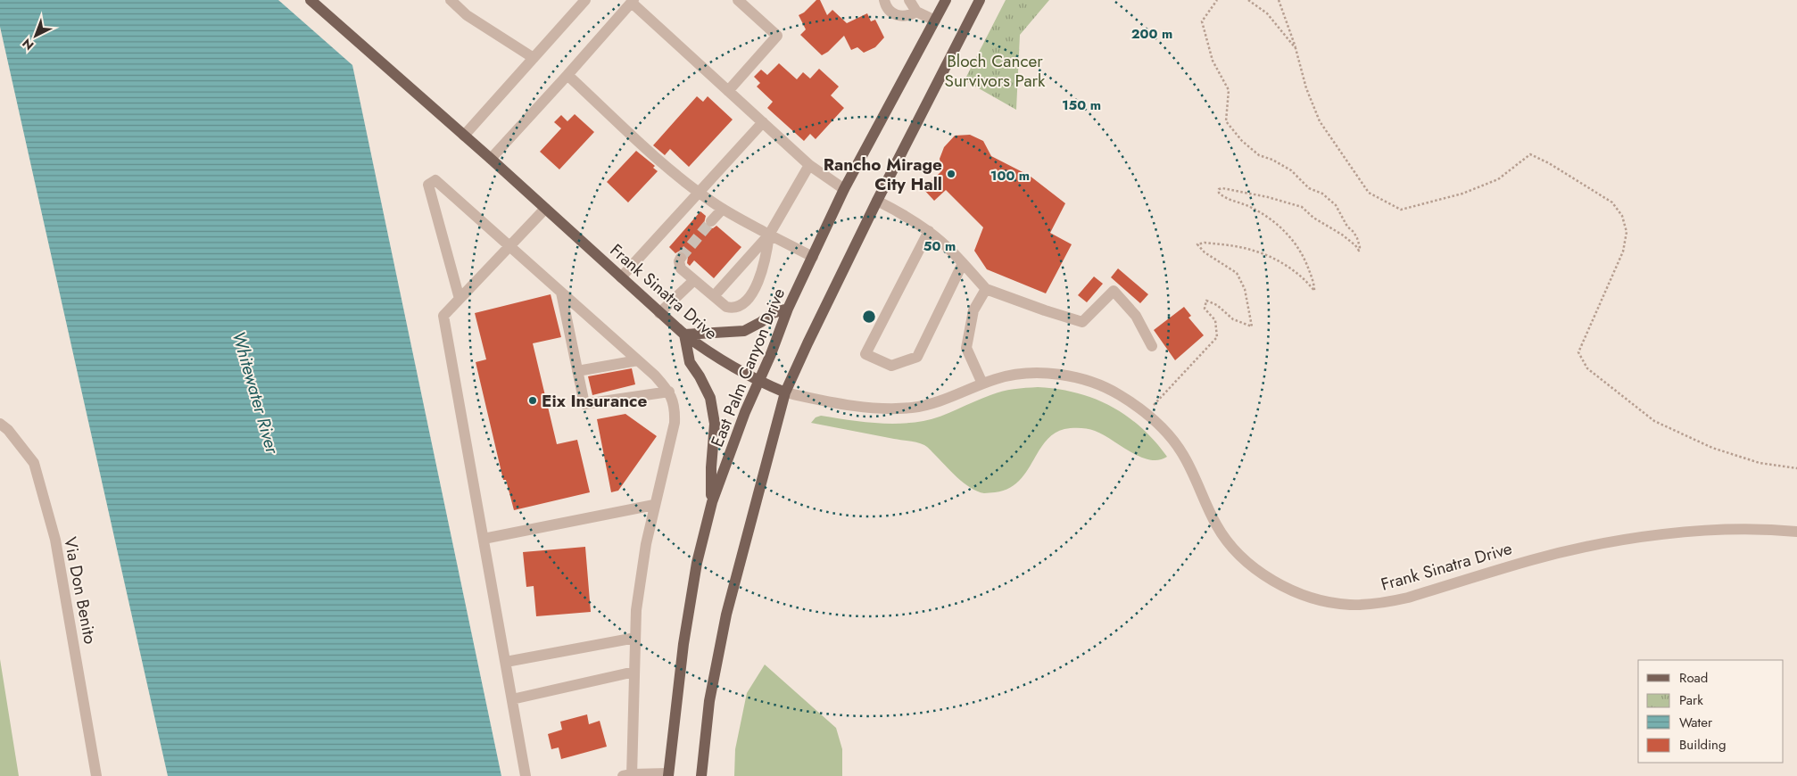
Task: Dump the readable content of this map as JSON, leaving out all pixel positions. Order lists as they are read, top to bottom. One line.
{"streets":{"main road":["Frank Sinatra Drive","East Palm Canyon Drive"],"street":["Via Don Benito"]},"crossings":[["Frank Sinatra Drive","East Palm Canyon Drive"]],"water":["Whitewater River"],"parks":["Bloch Cancer Survivors Park"],"places":["Rancho Mirage City Hall","Eix Insurance"],"legend":["Road","Park","Water","Building"],"north":"bottom left","rings":["200 m","150 m","100 m","50 m"]}
